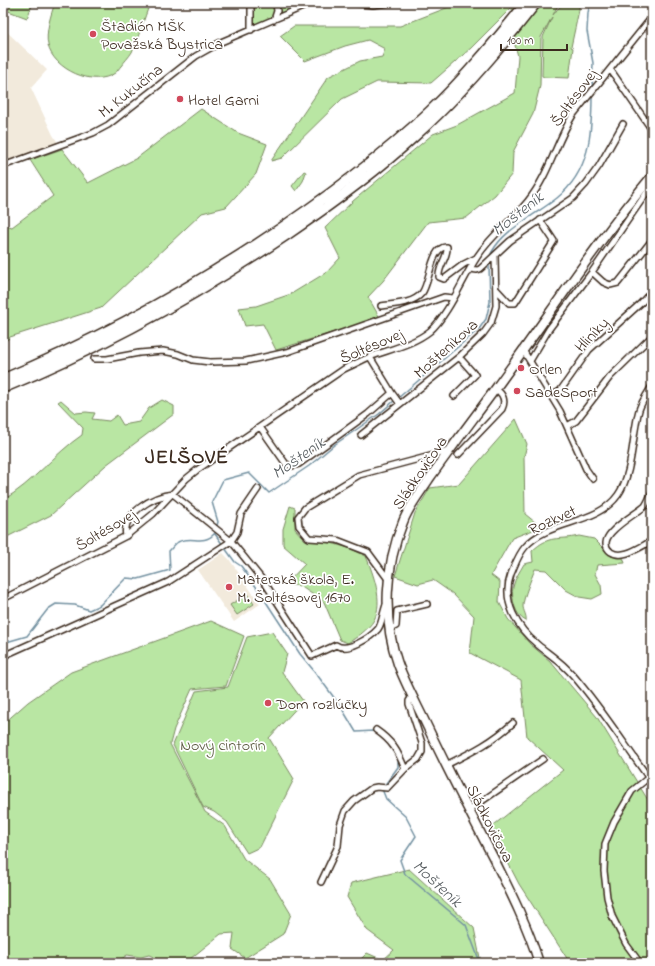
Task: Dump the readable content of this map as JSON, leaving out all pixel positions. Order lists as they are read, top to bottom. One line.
{"streets":{"main road":["Sládkovičova"],"street":["M. Kukučína","Šoltésovej","Hliníky","Mošteníkova","Rozkvet"]},"crossings":[["Šoltésovej","Mošteníkova"]],"districts":["JELŠOVÉ"],"water":["Mošteník"],"parks":["Nový cintorín"],"places":["Štadión MŠK Považská Bystrica","Hotel Garni","Orlen","SadeSport","Materská škola, E. M. Šoltésovej 1670","Dom rozlúčky"],"scale_bar":"100 m"}
